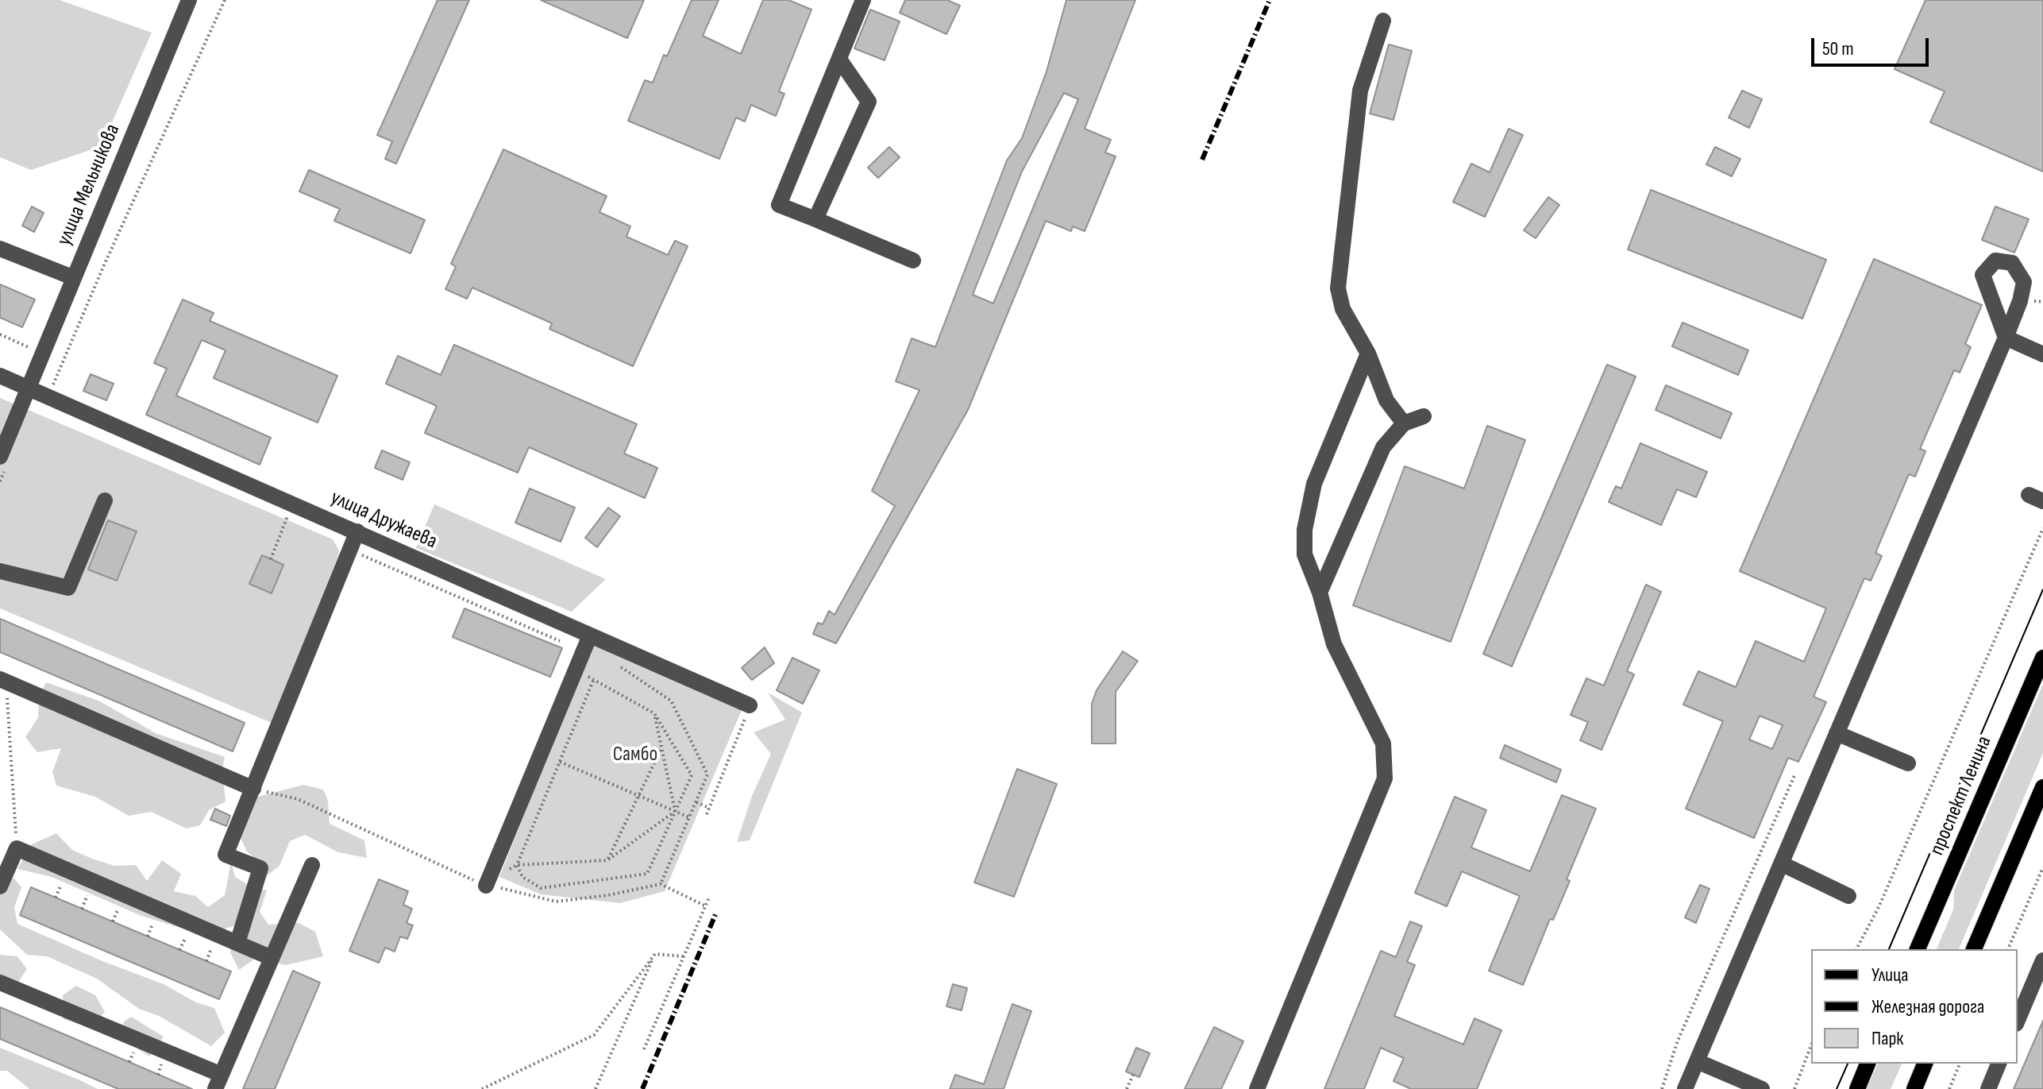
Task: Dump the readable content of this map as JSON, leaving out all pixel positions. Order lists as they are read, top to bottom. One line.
{"streets":{"main road":["проспект Ленина"],"street":["улица Мельникова","улица Дружаева"]},"crossings":[["улица Мельникова","улица Дружаева"]],"parks":["Самбо"],"legend":["Улица","Железная дорога","Парк"],"scale_bar":"50 m"}
